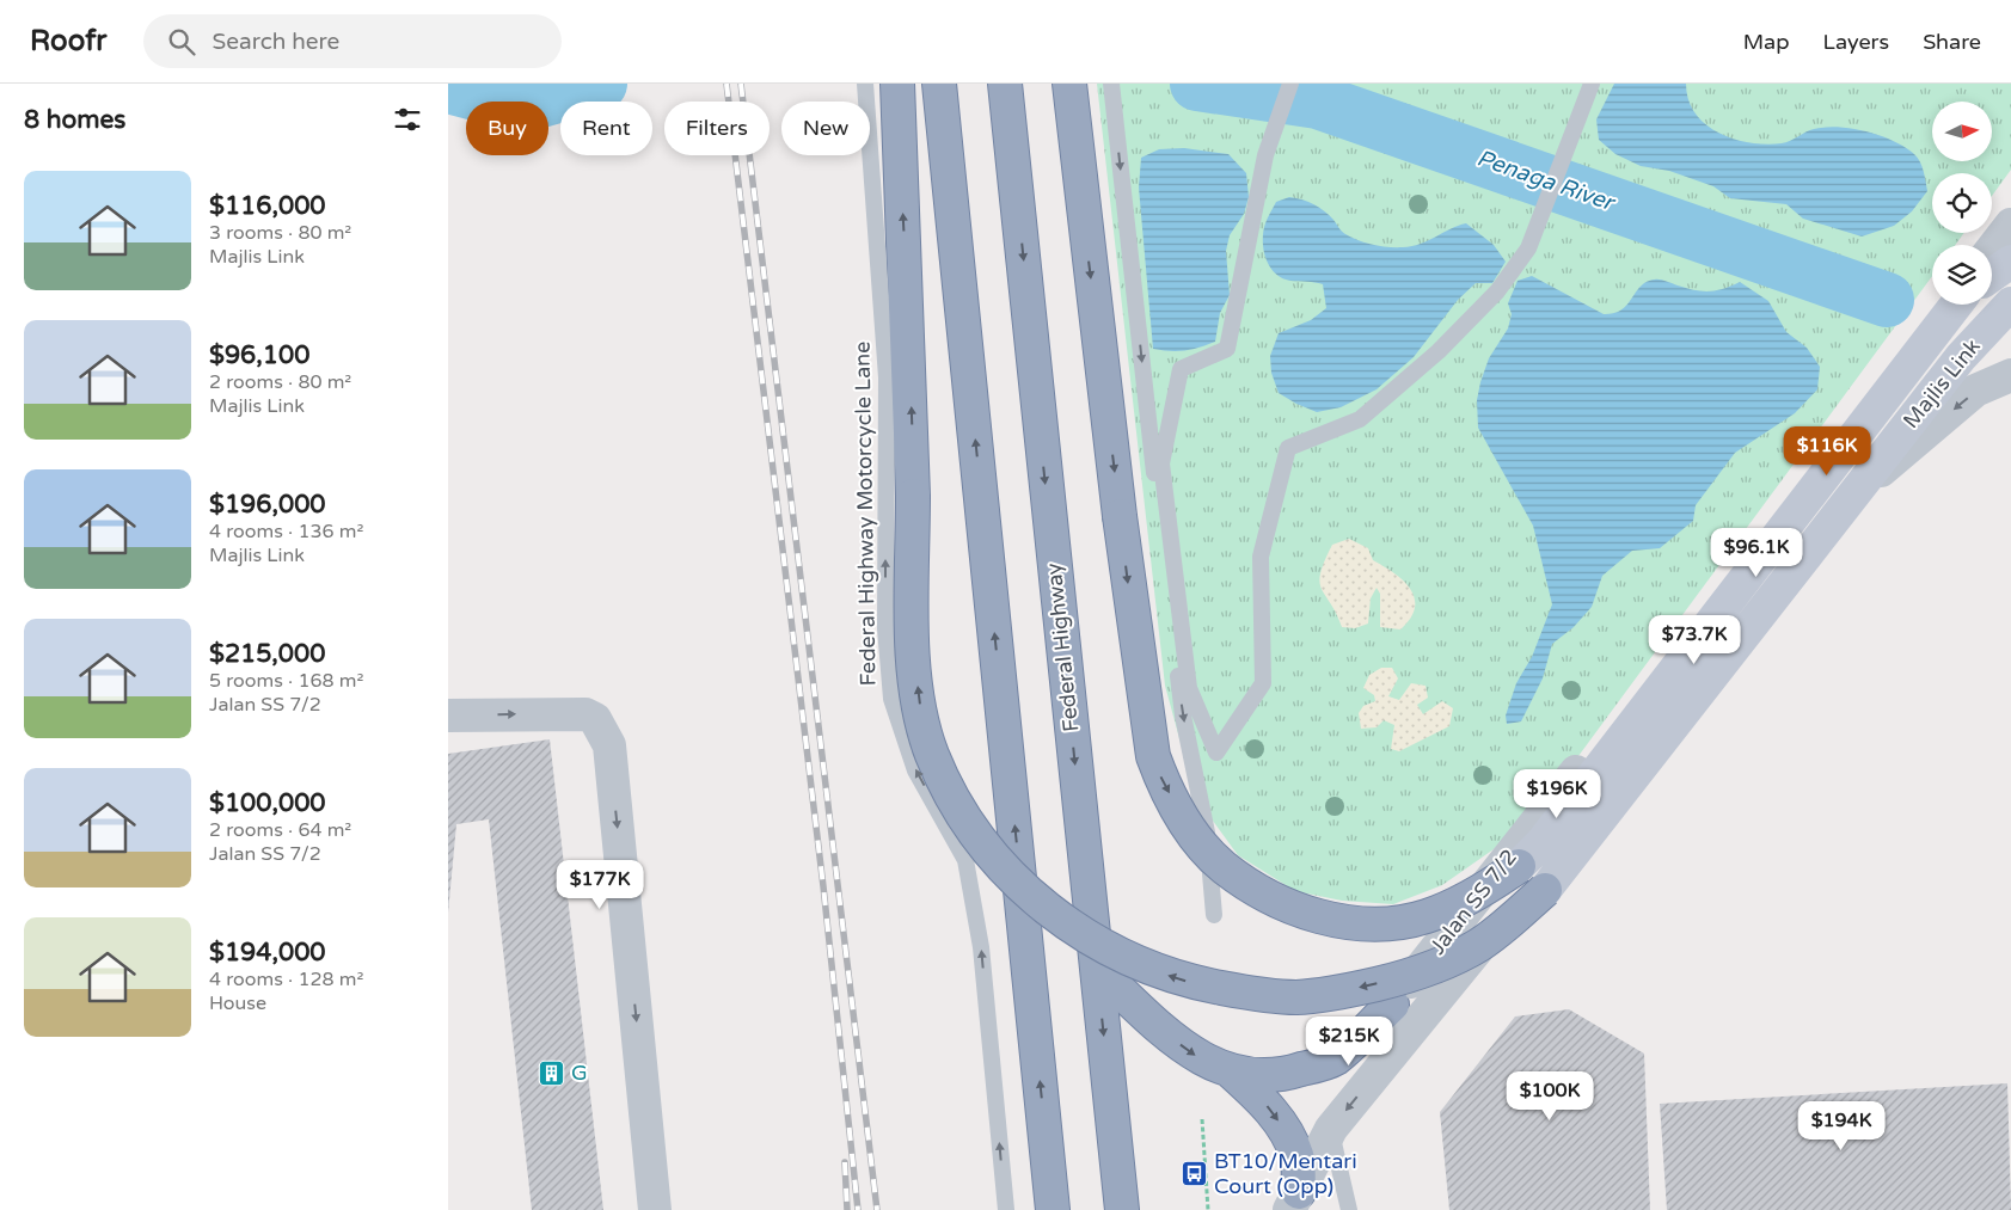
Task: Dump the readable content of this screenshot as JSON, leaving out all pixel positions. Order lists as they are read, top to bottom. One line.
{"streets":{"highway":["Federal Highway"],"main road":["Majlis Link"],"street":["Jalan SS 7/2"],"lane":["Federal Highway Motorcycle Lane"]},"one_way":["Federal Highway Motorcycle Lane"],"water":["Penaga River"],"places":{"building":["G"],"bus stop":["BT10/Mentari Court (Opp)"]},"north":"right","page":{"header":"Roofr","search":"Search here","nav":["Map","Layers","Share"],"heading":"8 homes","chip":["Buy","Rent","Filters","New"],"list":[{"name":"$116,000","note":"3 rooms · 80 m² · Majlis Link"},{"name":"$96,100","note":"2 rooms · 80 m² · Majlis Link"},{"name":"$196,000","note":"4 rooms · 136 m² · Majlis Link"},{"name":"$215,000","note":"5 rooms · 168 m² · Jalan SS 7/2"},{"name":"$100,000","note":"2 rooms · 64 m² · Jalan SS 7/2"},{"name":"$194,000","note":"4 rooms · 128 m² · House"}],"price":["$116K","$96.1K","$73.7K","$196K","$177K","$215K","$100K","$194K"]}}
